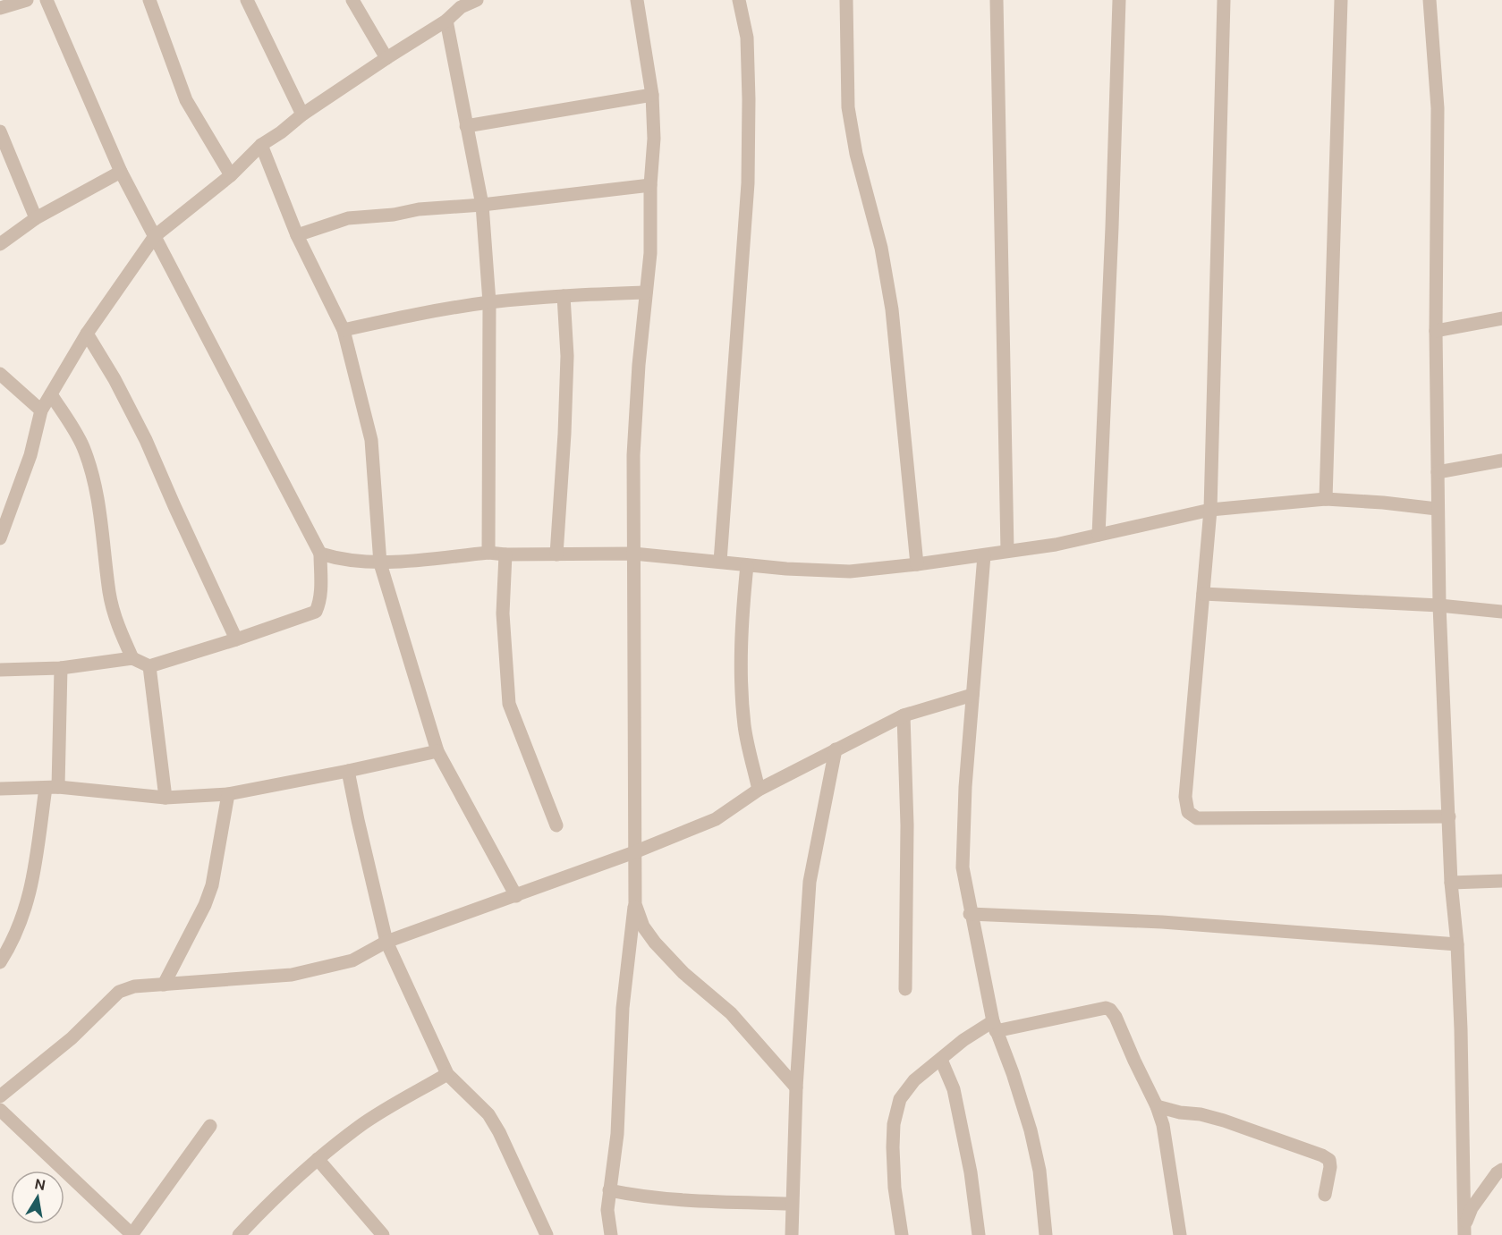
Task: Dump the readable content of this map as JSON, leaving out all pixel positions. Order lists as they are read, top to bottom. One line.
{"north":"top"}
